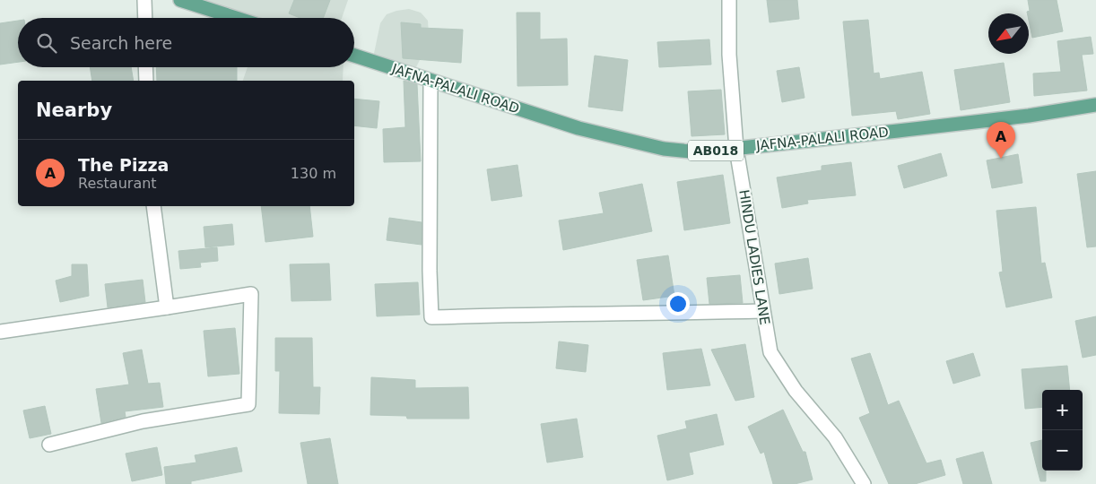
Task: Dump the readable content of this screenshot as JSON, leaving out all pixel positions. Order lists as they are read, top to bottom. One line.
{"streets":{"main road":["JAFNA-PALALI ROAD","AB018"],"street":["HINDU LADIES LANE"]},"crossings":[["JAFNA-PALALI ROAD","HINDU LADIES LANE"]],"north":"bottom left","page":{"search":"Search here","heading":"Nearby","pins":"A","list":[{"mark":"A","name":"The Pizza","note":"Restaurant","value":"130 m"}],"map_buttons":["+","−"]}}
